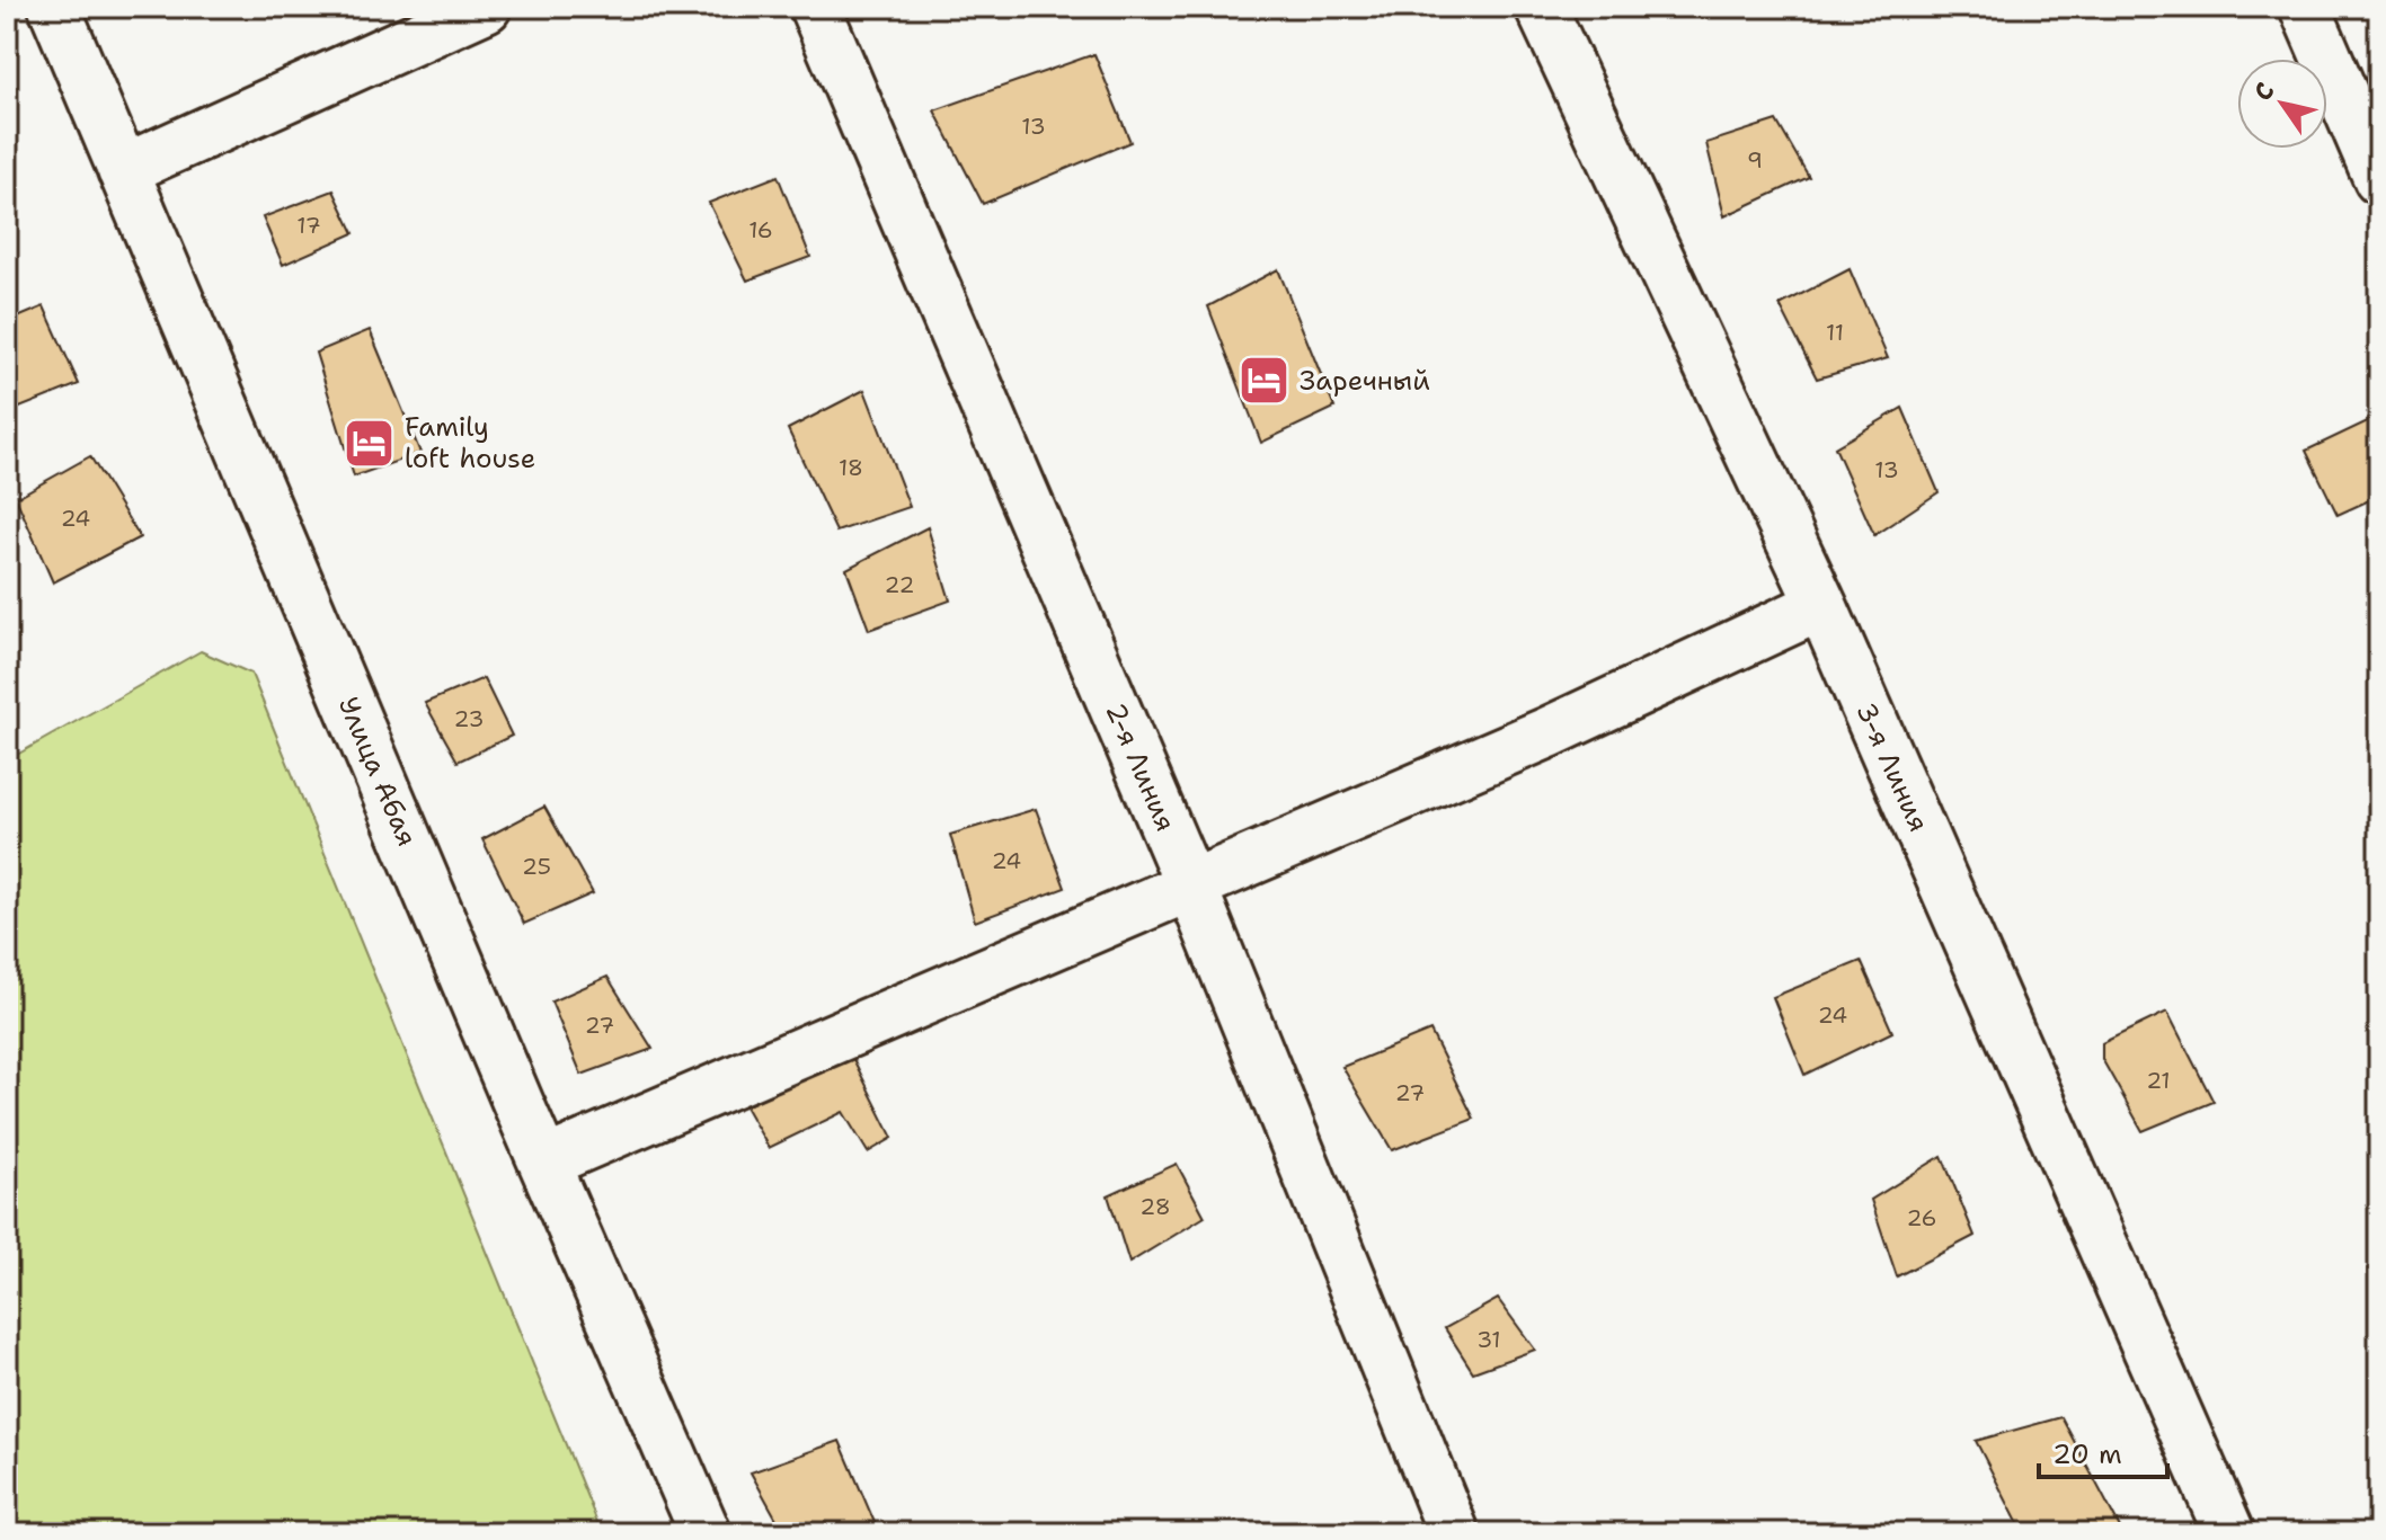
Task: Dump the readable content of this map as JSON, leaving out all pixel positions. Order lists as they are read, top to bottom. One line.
{"streets":{"street":["2-я Линия","3-я Линия","Улица Абая"]},"places":{"hotel":["Заречный","Family loft house"]},"house_numbers":["13","9","17","16","11","18","13","24","22","23","24","25","24","27","21","27","28","26","31"],"scale_bar":"20 m","north":"top left"}
